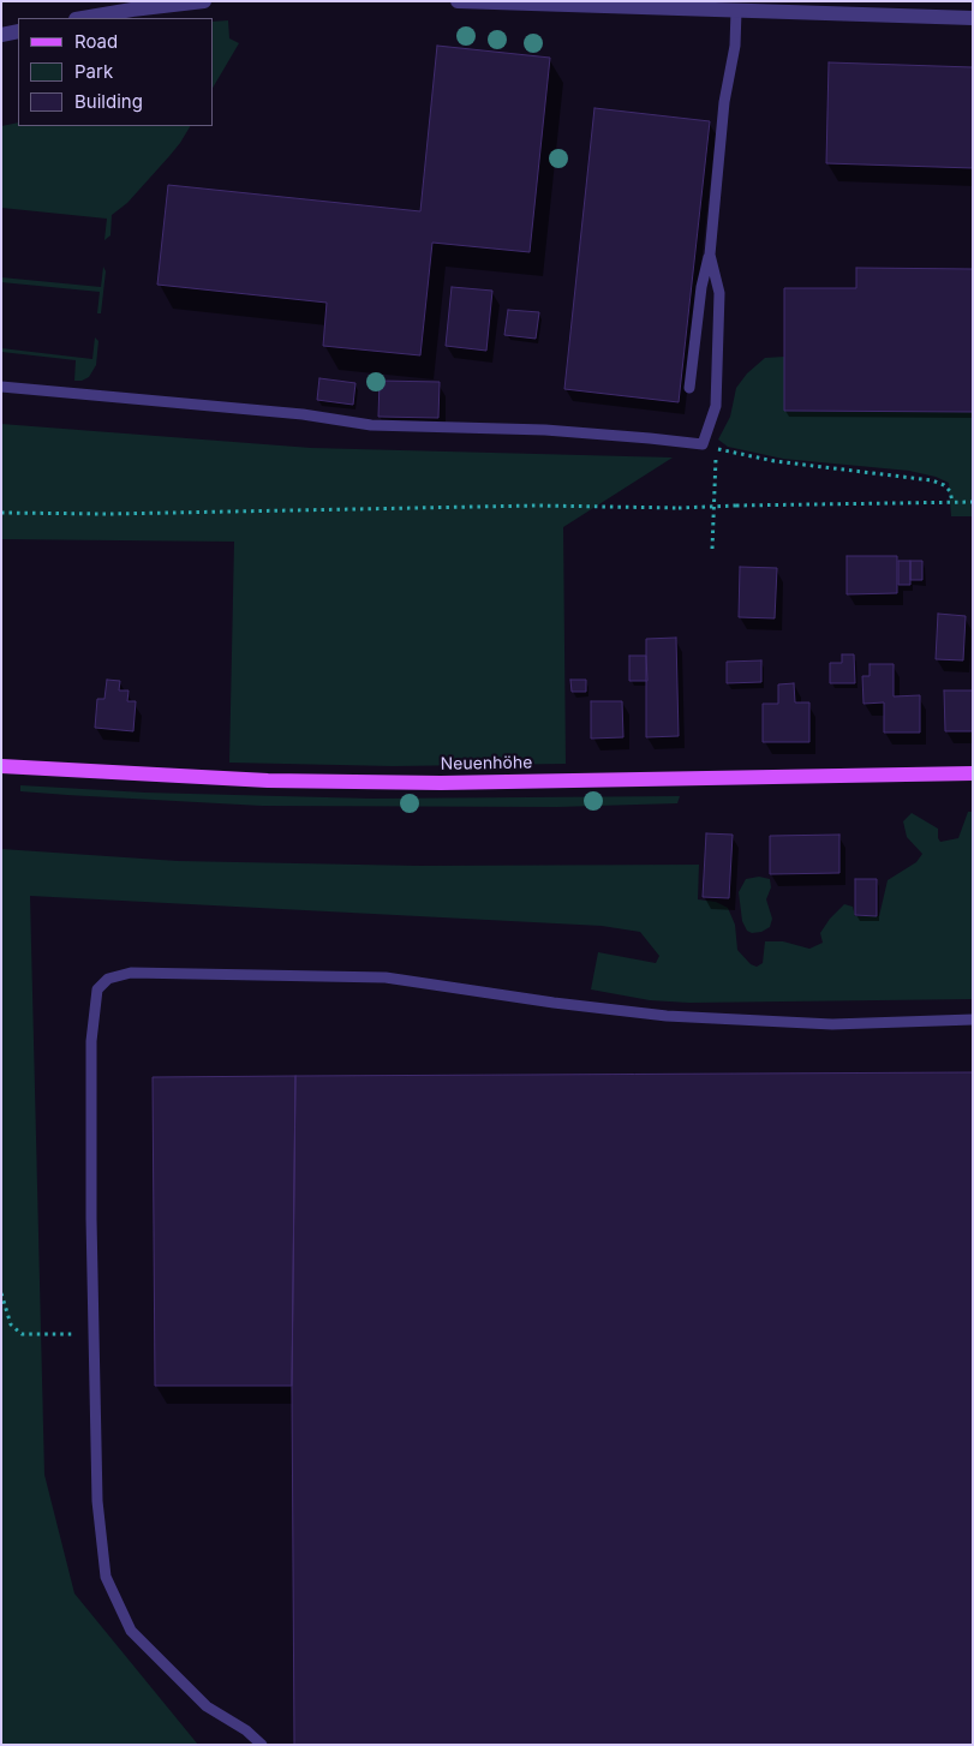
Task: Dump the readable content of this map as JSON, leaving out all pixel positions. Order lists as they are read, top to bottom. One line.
{"streets":{"main road":["Neuenhöhe"]},"legend":["Road","Park","Building"]}
